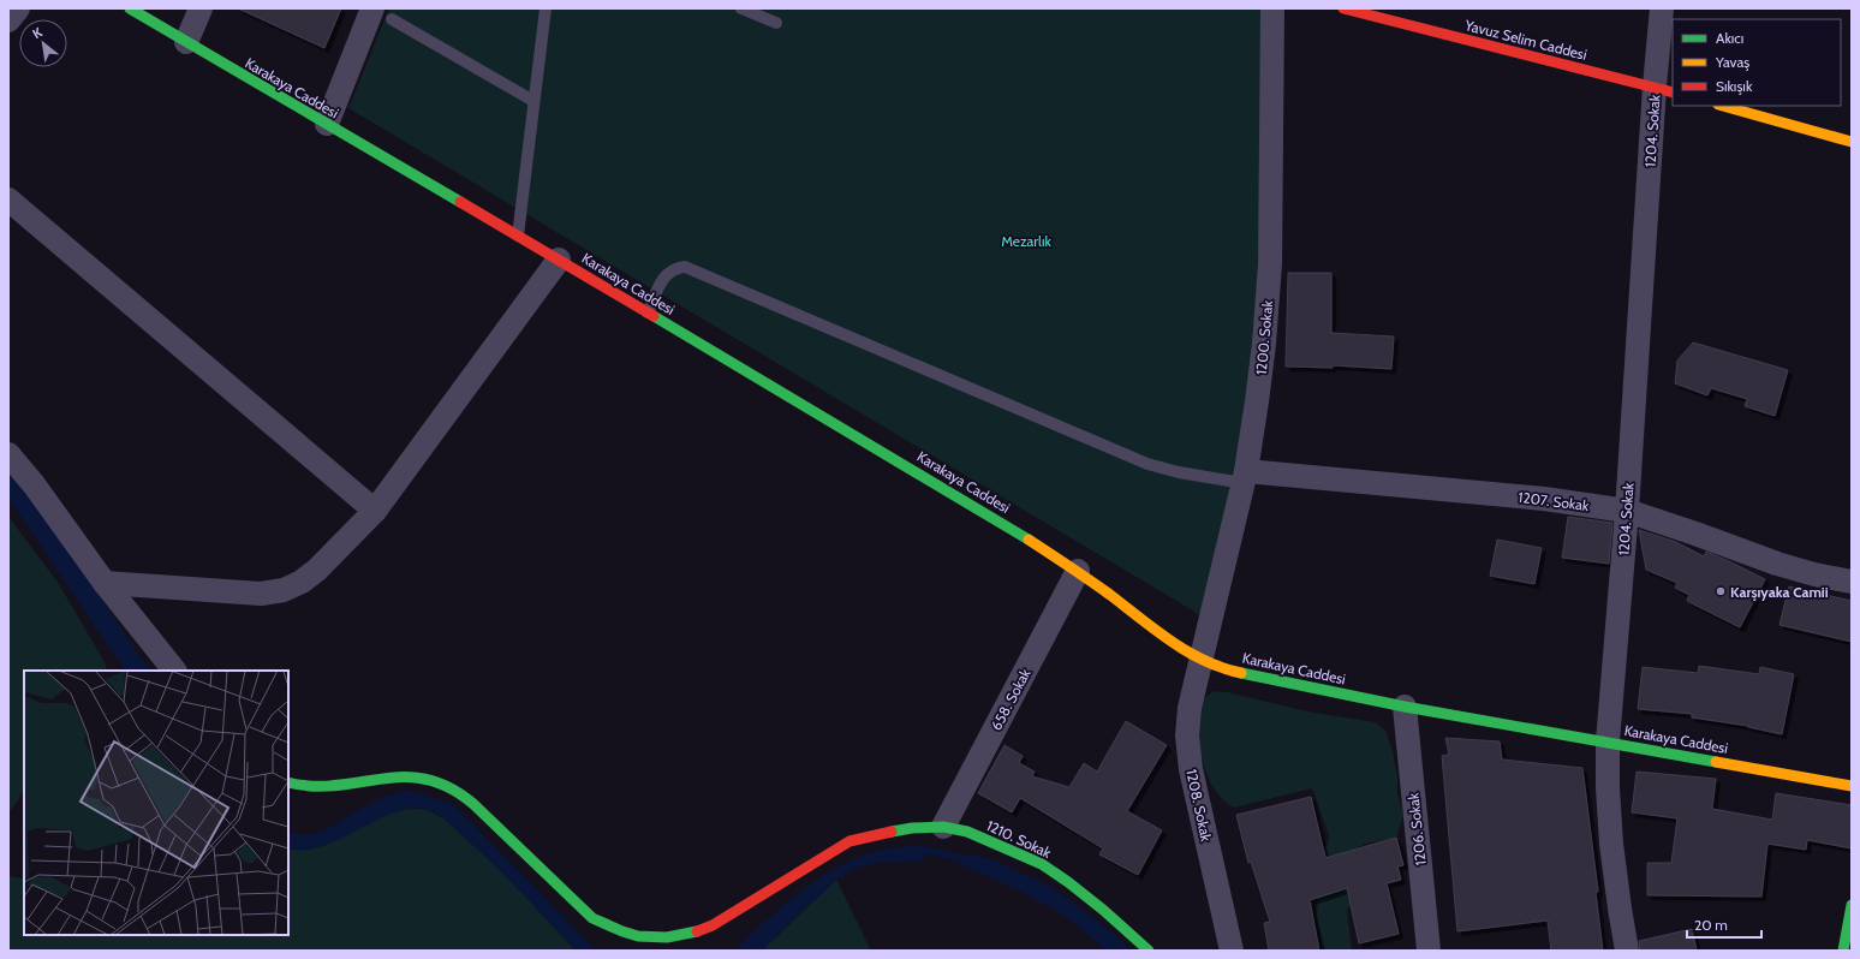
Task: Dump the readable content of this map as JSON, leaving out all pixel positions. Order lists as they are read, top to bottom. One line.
{"streets":{"street":["Yavuz Selim Caddesi","Karakaya Caddesi","1204. Sokak","1200. Sokak","1207. Sokak","658. Sokak","1208. Sokak","1206. Sokak","1210. Sokak"]},"crossings":[["Yavuz Selim Caddesi","1204. Sokak"],["Karakaya Caddesi","1204. Sokak"],["Karakaya Caddesi","1200. Sokak"],["Karakaya Caddesi","658. Sokak"],["Karakaya Caddesi","1208. Sokak"],["Karakaya Caddesi","1206. Sokak"],["1204. Sokak","1207. Sokak"],["1200. Sokak","1207. Sokak"],["1200. Sokak","1208. Sokak"],["658. Sokak","1210. Sokak"]],"parks":["Mezarlık"],"places":["Karşıyaka Camii"],"legend":["Akıcı","Yavaş","Sıkışık"],"scale_bar":"20 m","north":"top left"}
